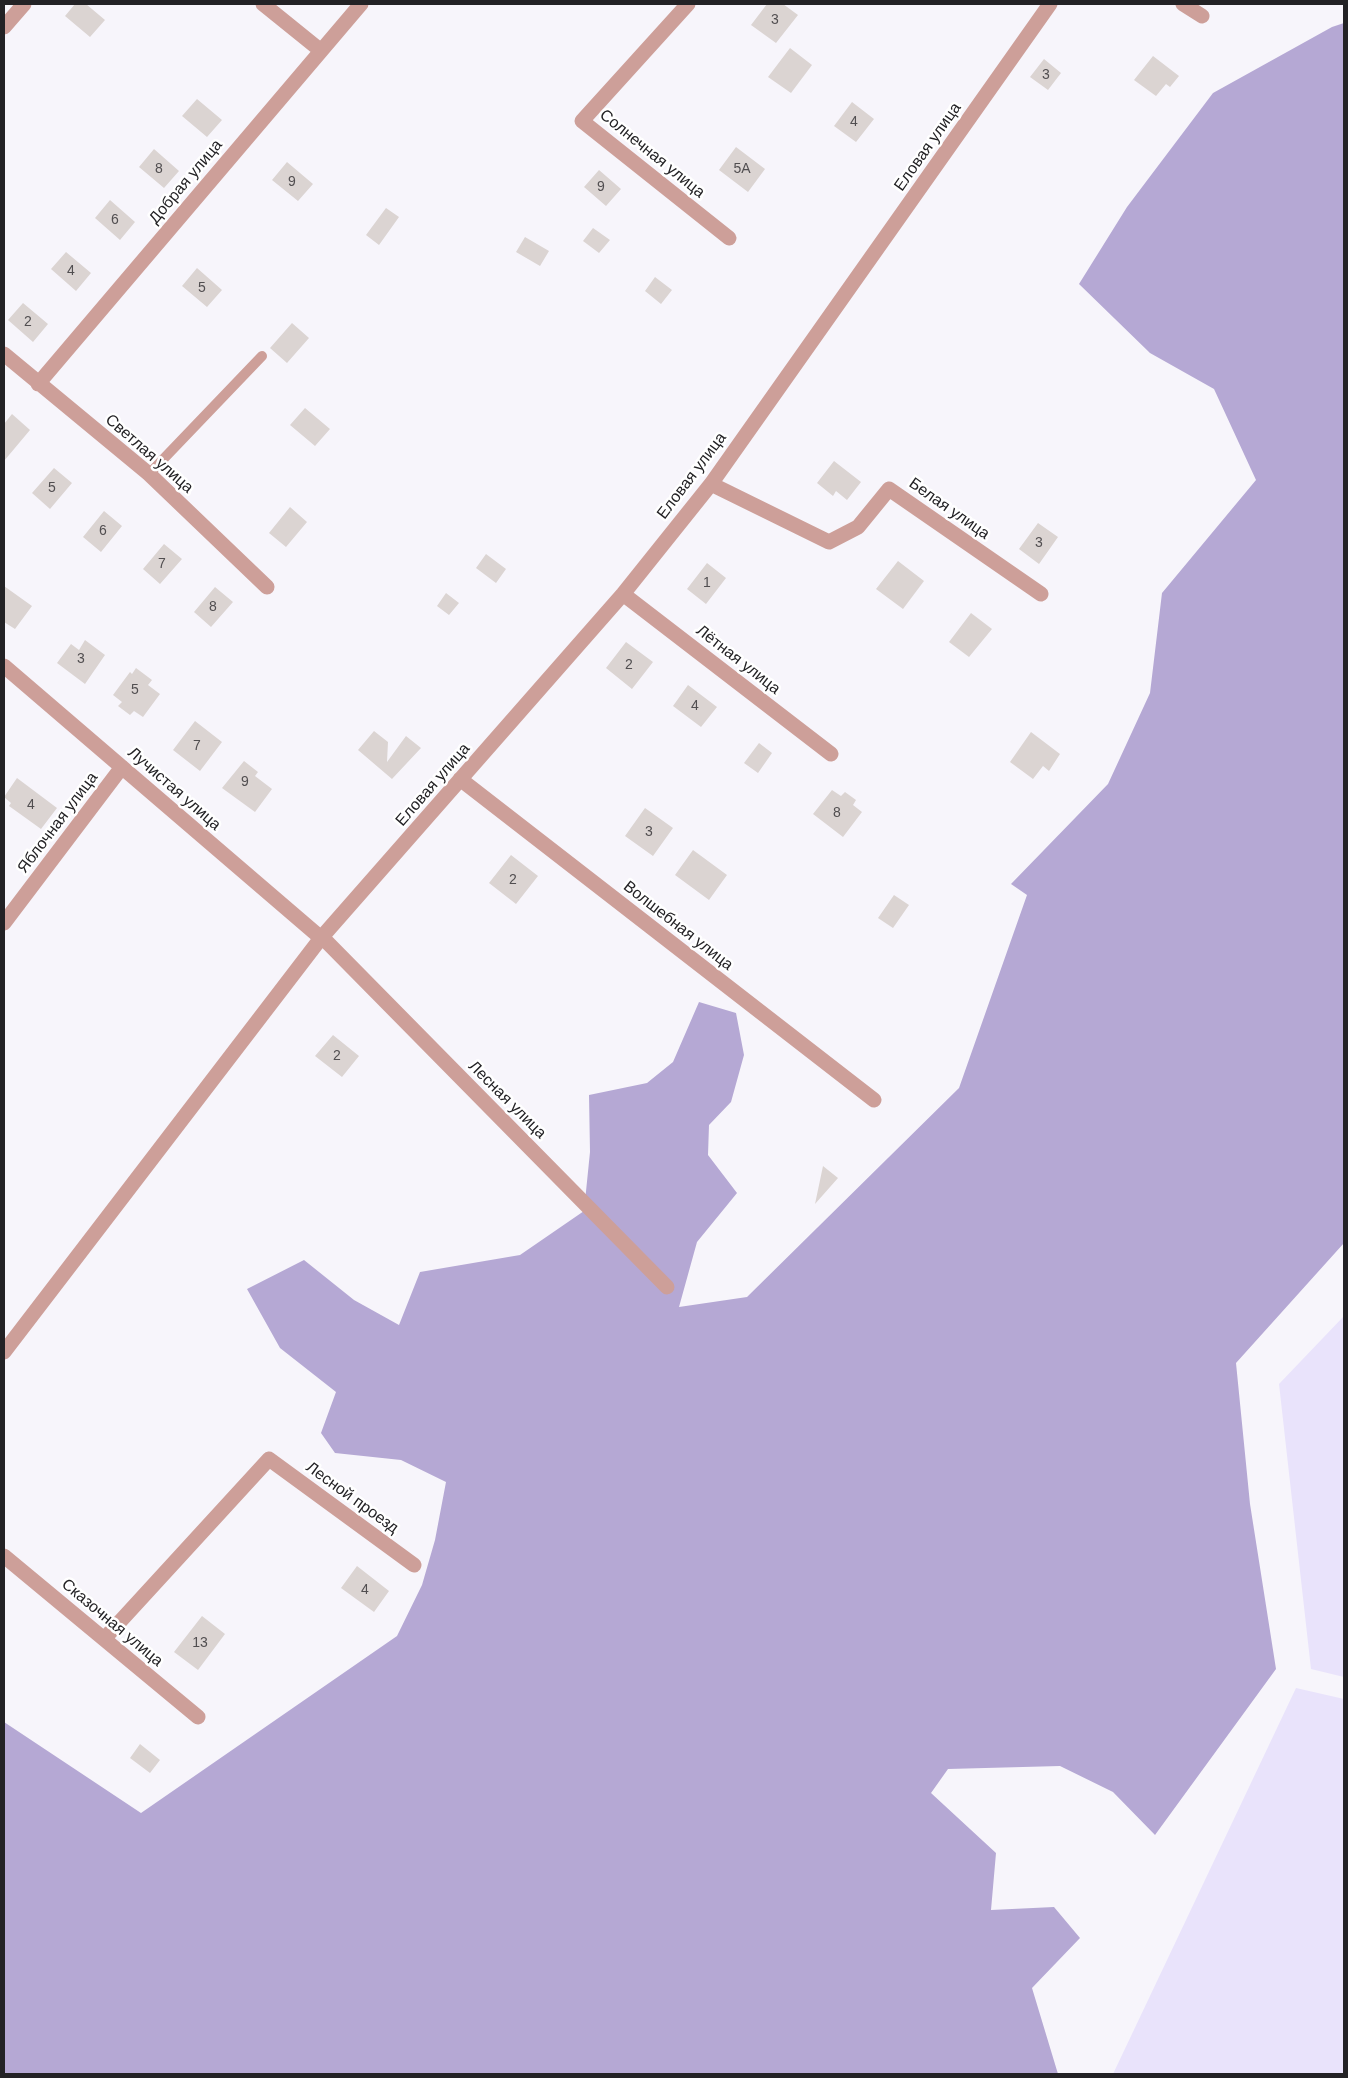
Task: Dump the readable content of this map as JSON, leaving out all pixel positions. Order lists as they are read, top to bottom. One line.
{"streets":{"street":["Еловая улица","Солнечная улица","Добрая улица","Светлая улица","Белая улица","Лётная улица","Лучистая улица","Яблочная улица","Волшебная улица","Лесная улица","Лесной проезд","Сказочная улица"]},"crossings":[["Еловая улица","Белая улица"],["Еловая улица","Лётная улица"],["Еловая улица","Лучистая улица"],["Еловая улица","Волшебная улица"],["Еловая улица","Лесная улица"],["Добрая улица","Светлая улица"],["Лучистая улица","Яблочная улица"],["Лучистая улица","Лесная улица"],["Лесной проезд","Сказочная улица"]],"house_numbers":["3","3","4","8","5А","9","9","6","4","5","2","5","6","3","7","1","8","3","2","5","4","7","9","4","8","3","2","2","4","13"]}
